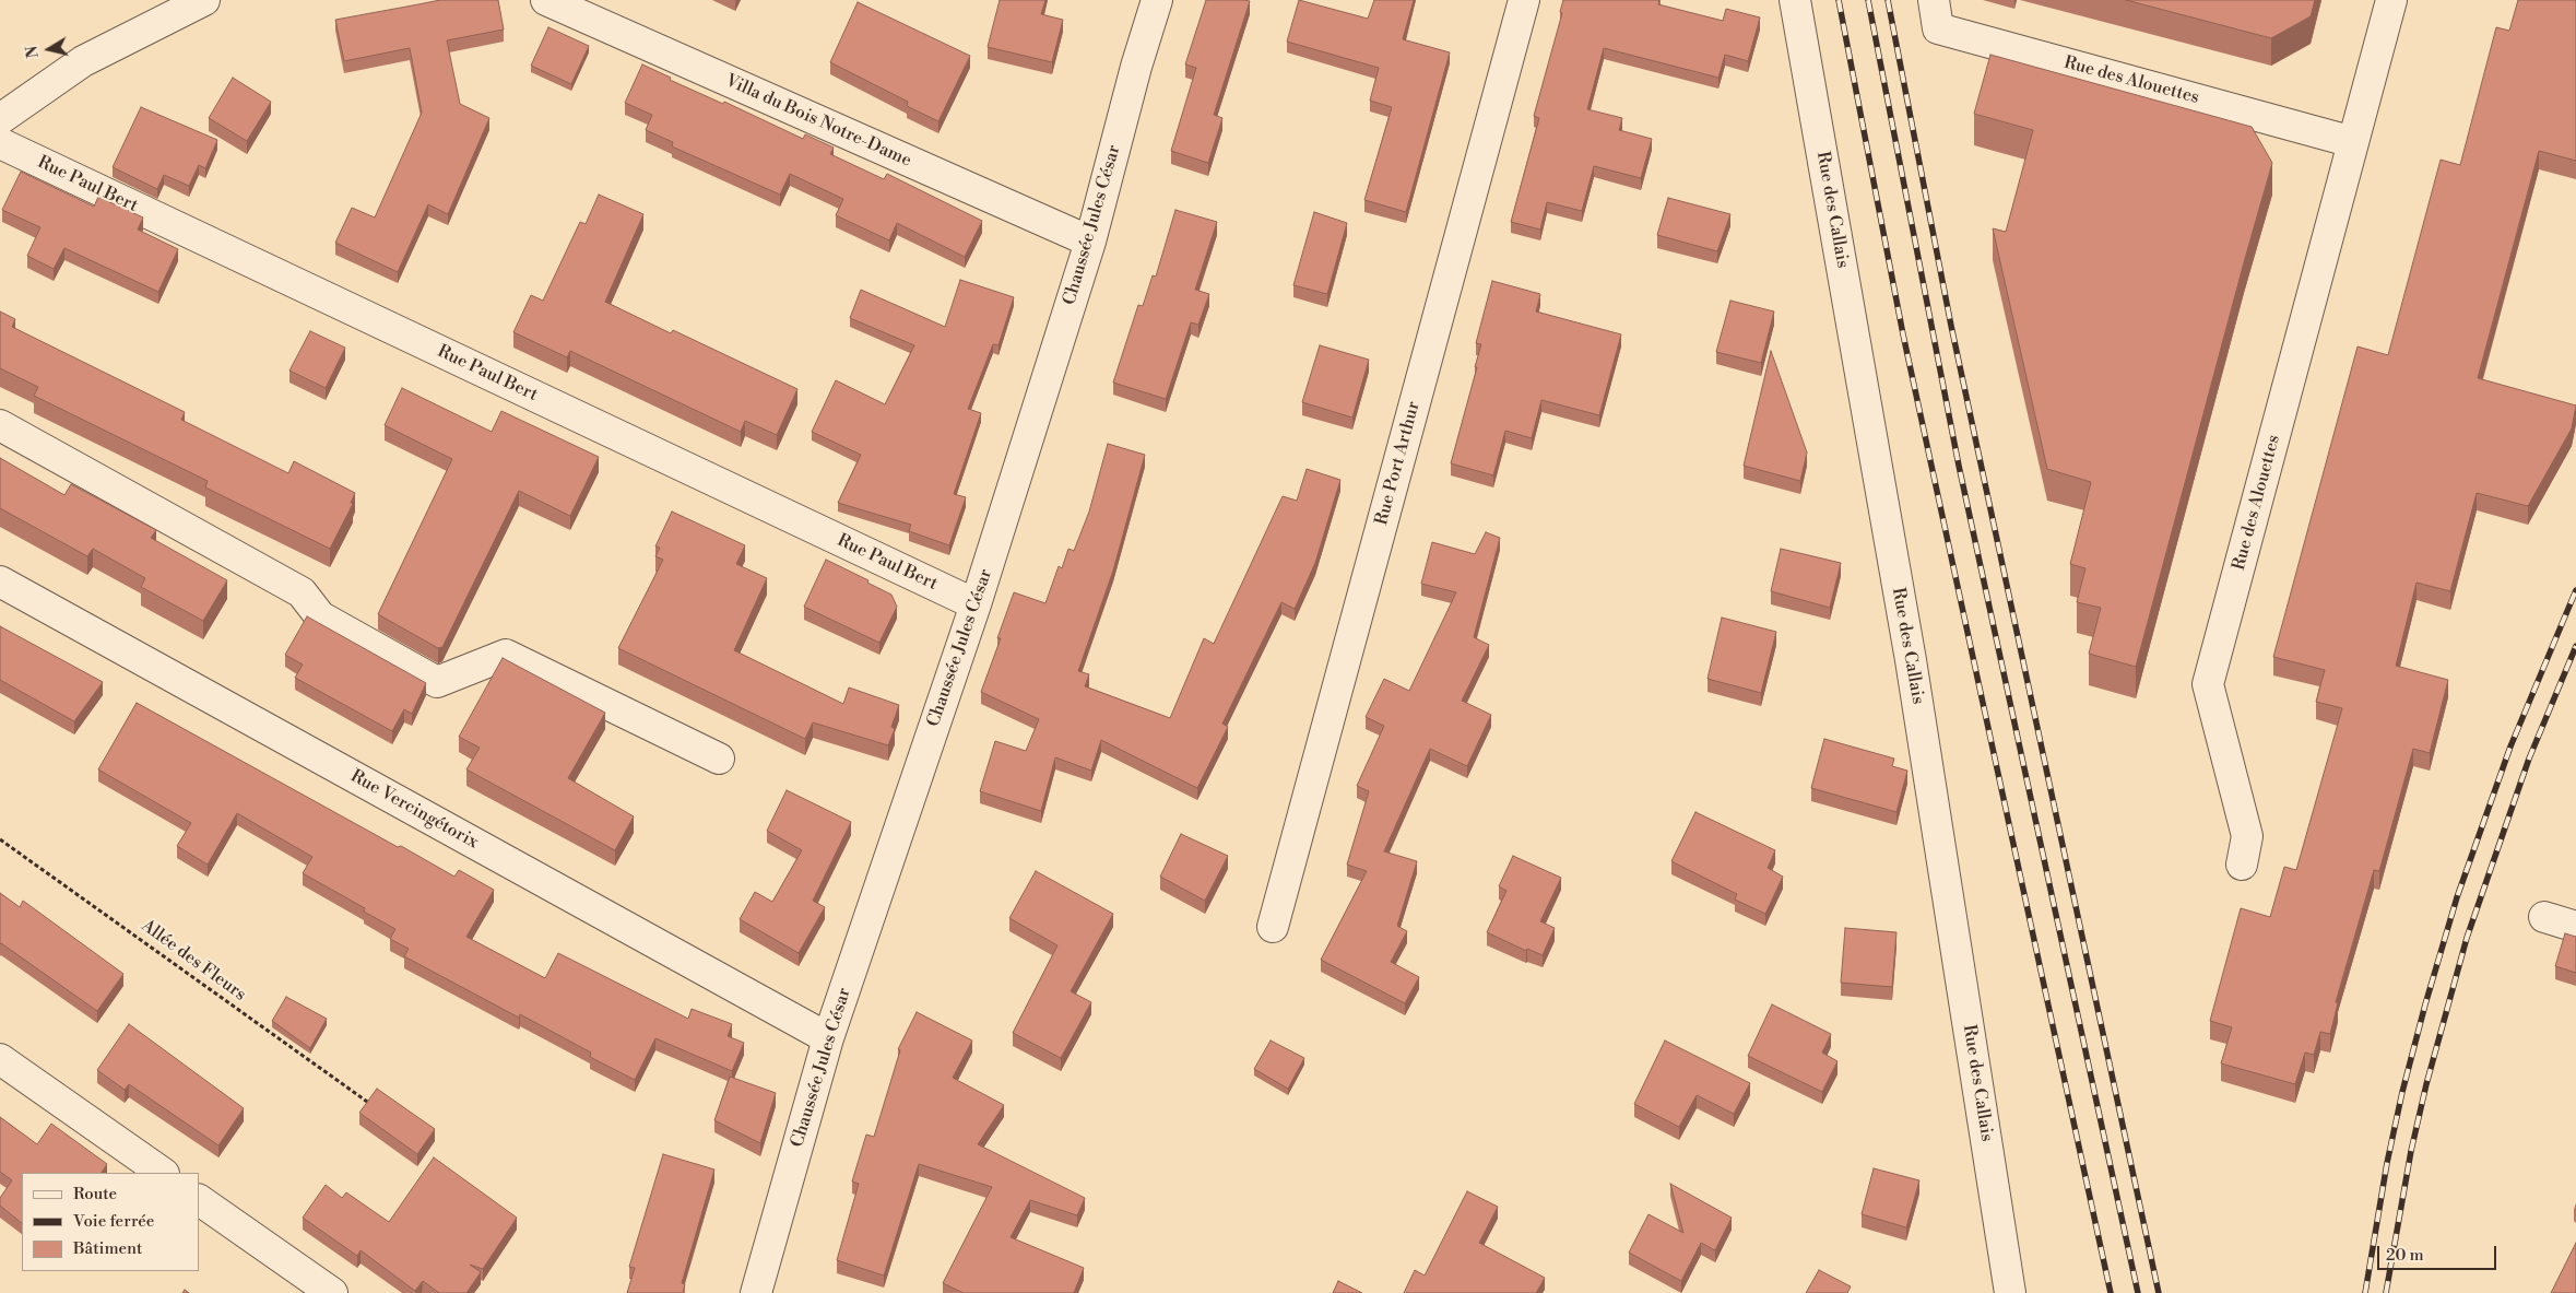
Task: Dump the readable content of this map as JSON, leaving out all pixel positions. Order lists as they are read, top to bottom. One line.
{"streets":{"street":["Rue des Alouettes","Villa du Bois Notre-Dame","Rue Paul Bert","Rue des Callais","Chaussée Jules César","Rue Port Arthur","Rue Vercingétorix"],"path":["Allée des Fleurs"]},"crossings":[["Villa du Bois Notre-Dame","Chaussée Jules César"],["Rue Paul Bert","Chaussée Jules César"],["Chaussée Jules César","Rue Vercingétorix"]],"legend":["Route","Voie ferrée","Bâtiment"],"scale_bar":"20 m","north":"left"}
